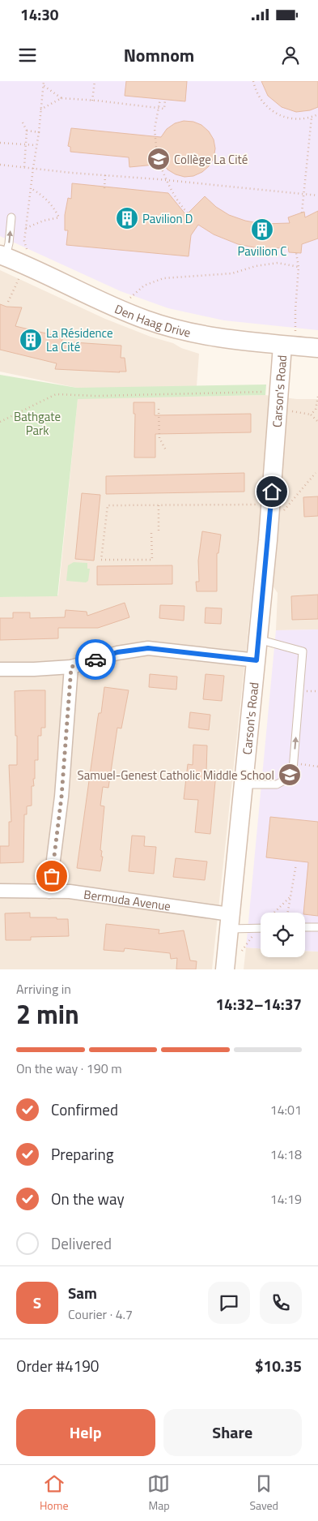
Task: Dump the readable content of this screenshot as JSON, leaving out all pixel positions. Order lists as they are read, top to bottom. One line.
{"streets":{"street":["Den Haag Drive","Carson's Road","Bermuda Avenue"]},"crossings":[["Den Haag Drive","Carson's Road"],["Carson's Road","Bermuda Avenue"]],"parks":["Bathgate Park"],"places":{"school or university":["Collège La Cité","Samuel-Genest Catholic Middle School"],"building":["Pavilion D","Pavilion C","La Résidence La Cité"]},"page":{"status":"14:30","header":"Nomnom","heading":["2 min","Arriving in","14:32–14:37"],"panel":["Sam","Courier · 4.7","Order #4190","$10.35"],"bar":"On the way · 190 m","list":[["Confirmed","14:01"],["Preparing","14:18"],["On the way","14:19"],"Delivered"],"round":"S","buttons":["Help","Share"],"tabs":["Home","Map","Saved"]}}
